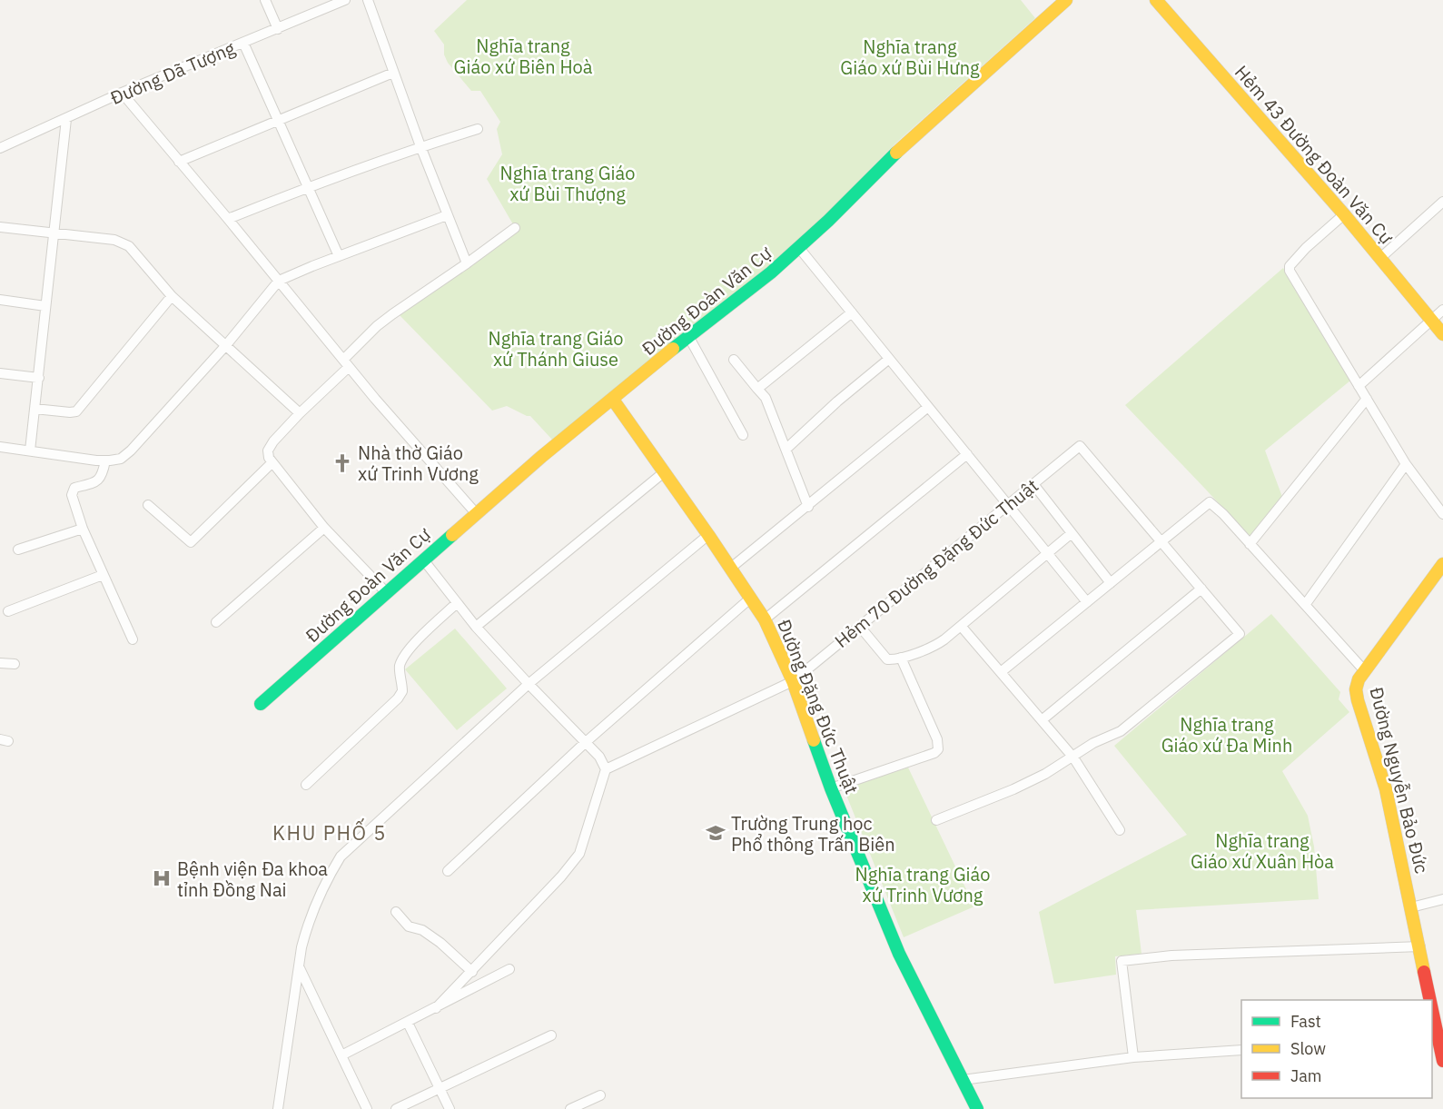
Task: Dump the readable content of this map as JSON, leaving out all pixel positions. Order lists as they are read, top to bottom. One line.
{"streets":{"street":["Đường Dã Tượng","Hẻm 43 Đường Đoàn Văn Cự","Đường Đoàn Văn Cự","Hẻm 70 Đường Đặng Đức Thuật","Đường Đặng Đức Thuật","Đường Nguyễn Bảo Đức"]},"crossings":[["Đường Đoàn Văn Cự","Đường Đặng Đức Thuật"],["Hẻm 70 Đường Đặng Đức Thuật","Đường Đặng Đức Thuật"]],"districts":["KHU PHỐ 5"],"parks":["Nghĩa trang Giáo xứ Biên Hoà","Nghĩa trang Giáo xứ Bùi Hưng","Nghĩa trang Giáo xứ Bùi Thượng","Nghĩa trang Giáo xứ Thánh Giuse","Nghĩa trang Giáo xứ Đa Minh","Nghĩa trang Giáo xứ Xuân Hòa","Nghĩa trang Giáo xứ Trinh Vương"],"places":{"church":["Nhà thờ Giáo xứ Trinh Vương"],"school or university":["Trường Trung học Phổ thông Trấn Biên"],"hospital":["Bệnh viện Đa khoa tỉnh Đồng Nai"]},"legend":["Fast","Slow","Jam"]}
